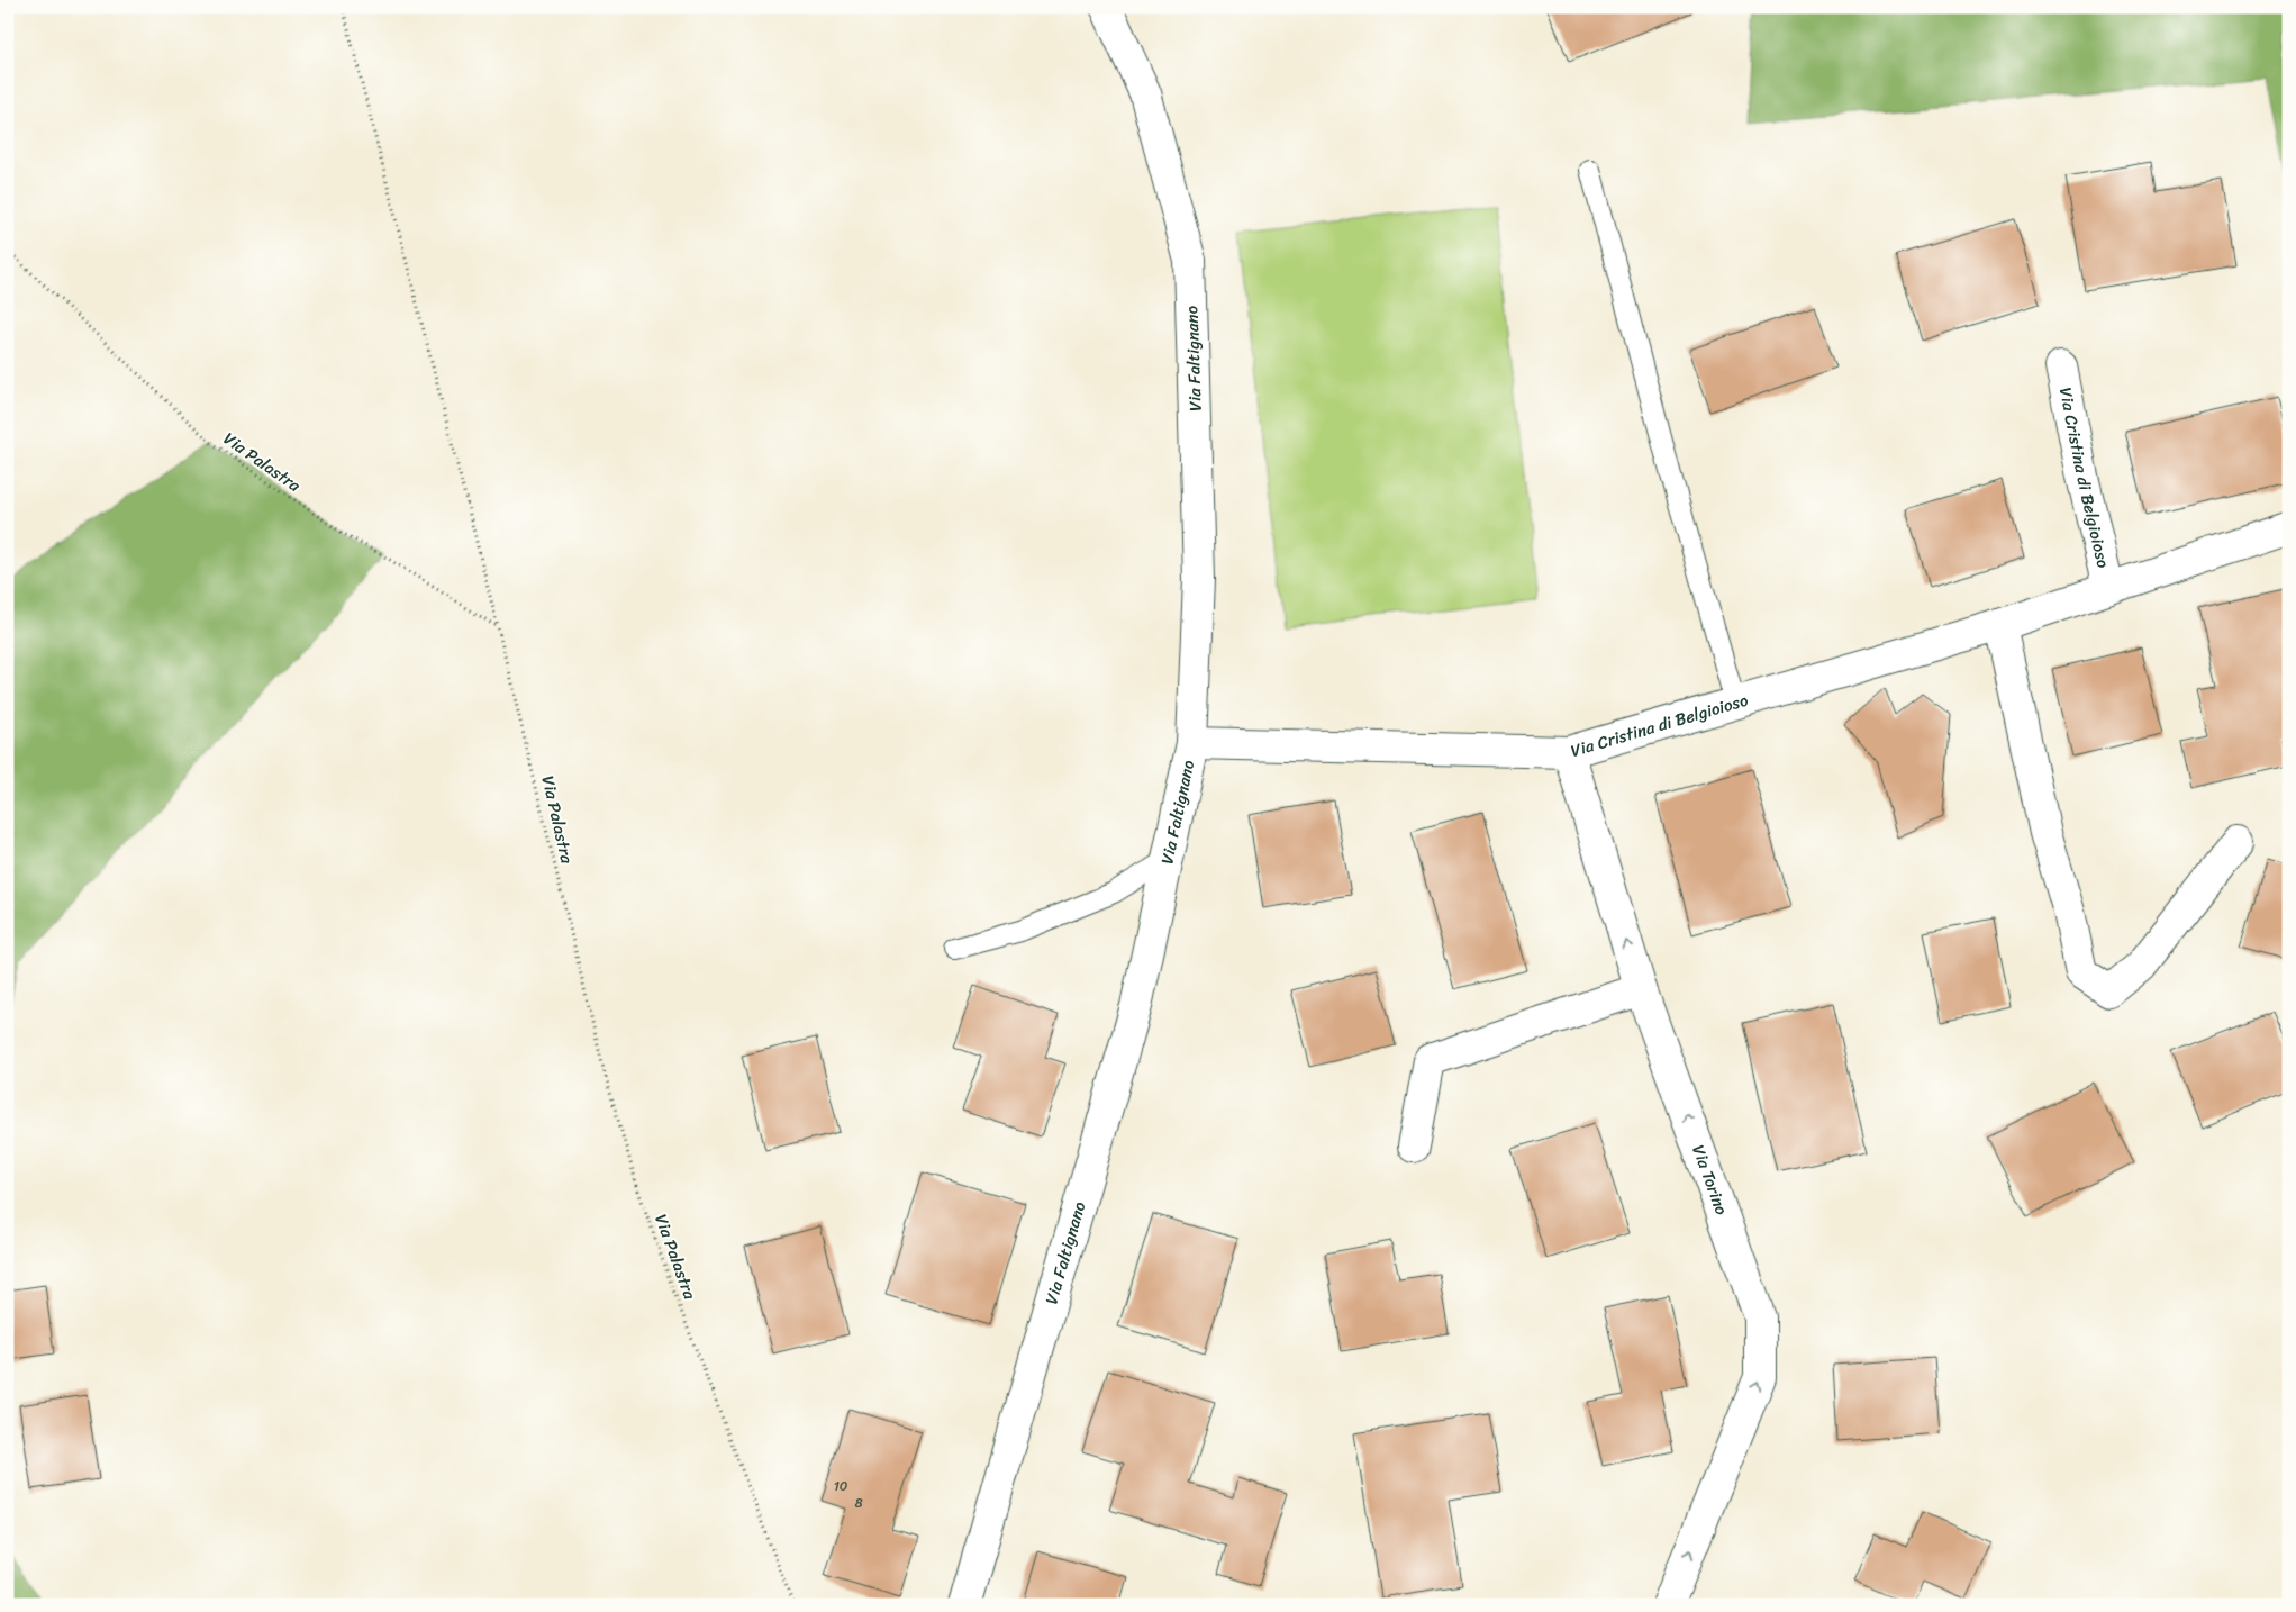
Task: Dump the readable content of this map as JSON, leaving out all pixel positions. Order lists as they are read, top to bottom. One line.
{"streets":{"street":["Via Faltignano","Via Cristina di Belgioioso","Via Torino"],"path":["Via Palastra"]},"crossings":[["Via Faltignano","Via Cristina di Belgioioso"],["Via Cristina di Belgioioso","Via Torino"]],"one_way":["Via Torino"],"house_numbers":["10","8"]}
